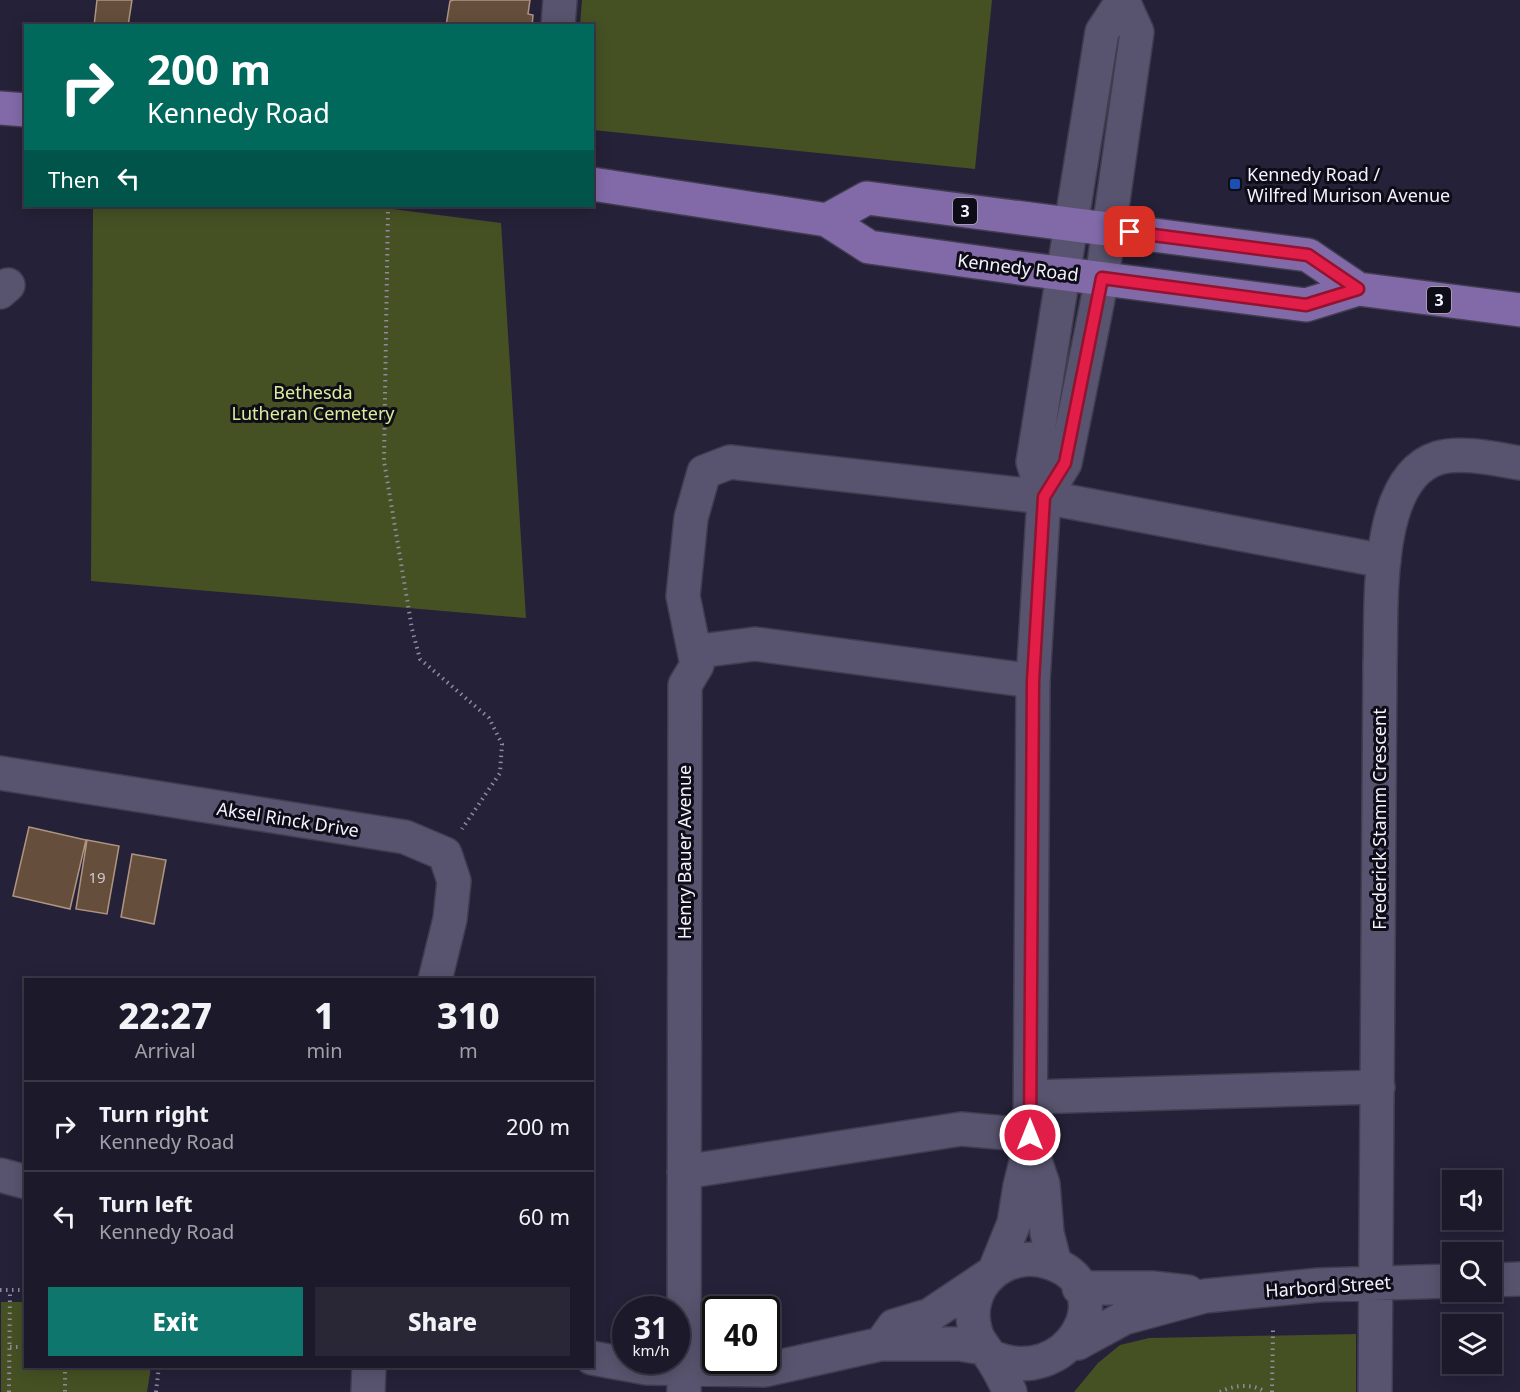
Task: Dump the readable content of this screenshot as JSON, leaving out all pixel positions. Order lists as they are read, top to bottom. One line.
{"streets":{"main road":["3","Kennedy Road"],"street":["Aksel Rinck Drive","Frederick Stamm Crescent","Henry Bauer Avenue","Harbord Street"]},"crossings":[["Frederick Stamm Crescent","Harbord Street"]],"parks":["Bethesda Lutheran Cemetery"],"places":{"transit":["Kennedy Road / Wilfred Murison Avenue"]},"house_numbers":["19"],"page":{"turn":["200 m","Kennedy Road"],"then":"Then","eta":["22:27","Arrival","1","min","310","m"],"list":[{"name":"Turn right","note":"Kennedy Road","value":"200 m"},{"name":"Turn left","note":"Kennedy Road","value":"60 m"}],"buttons":["Exit","Share"],"speed":"31 km/h","limit":"40"}}
